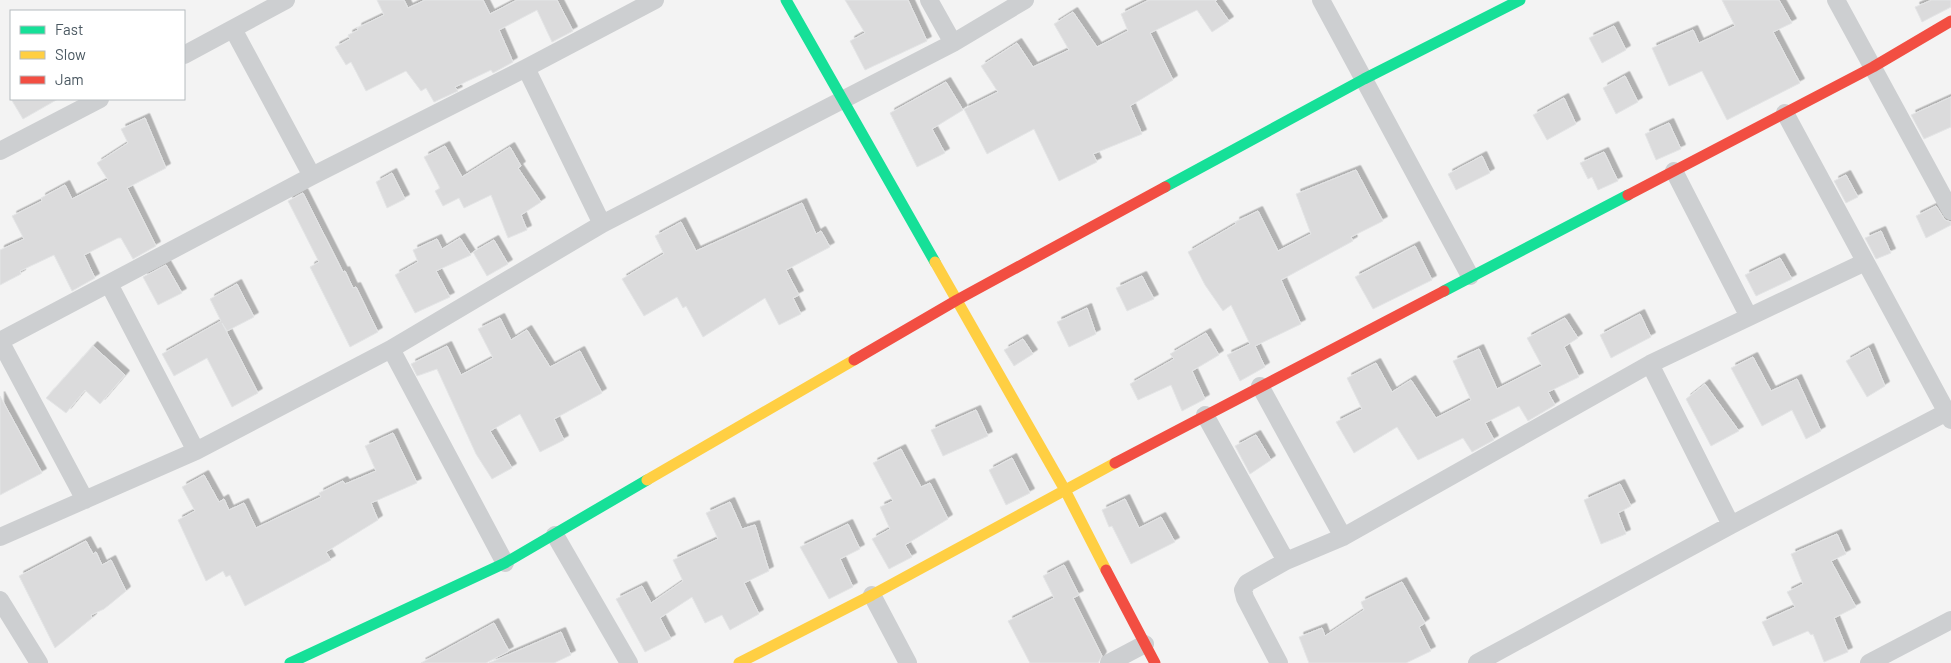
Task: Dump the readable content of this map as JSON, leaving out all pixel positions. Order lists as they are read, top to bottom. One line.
{"legend":["Fast","Slow","Jam"]}
